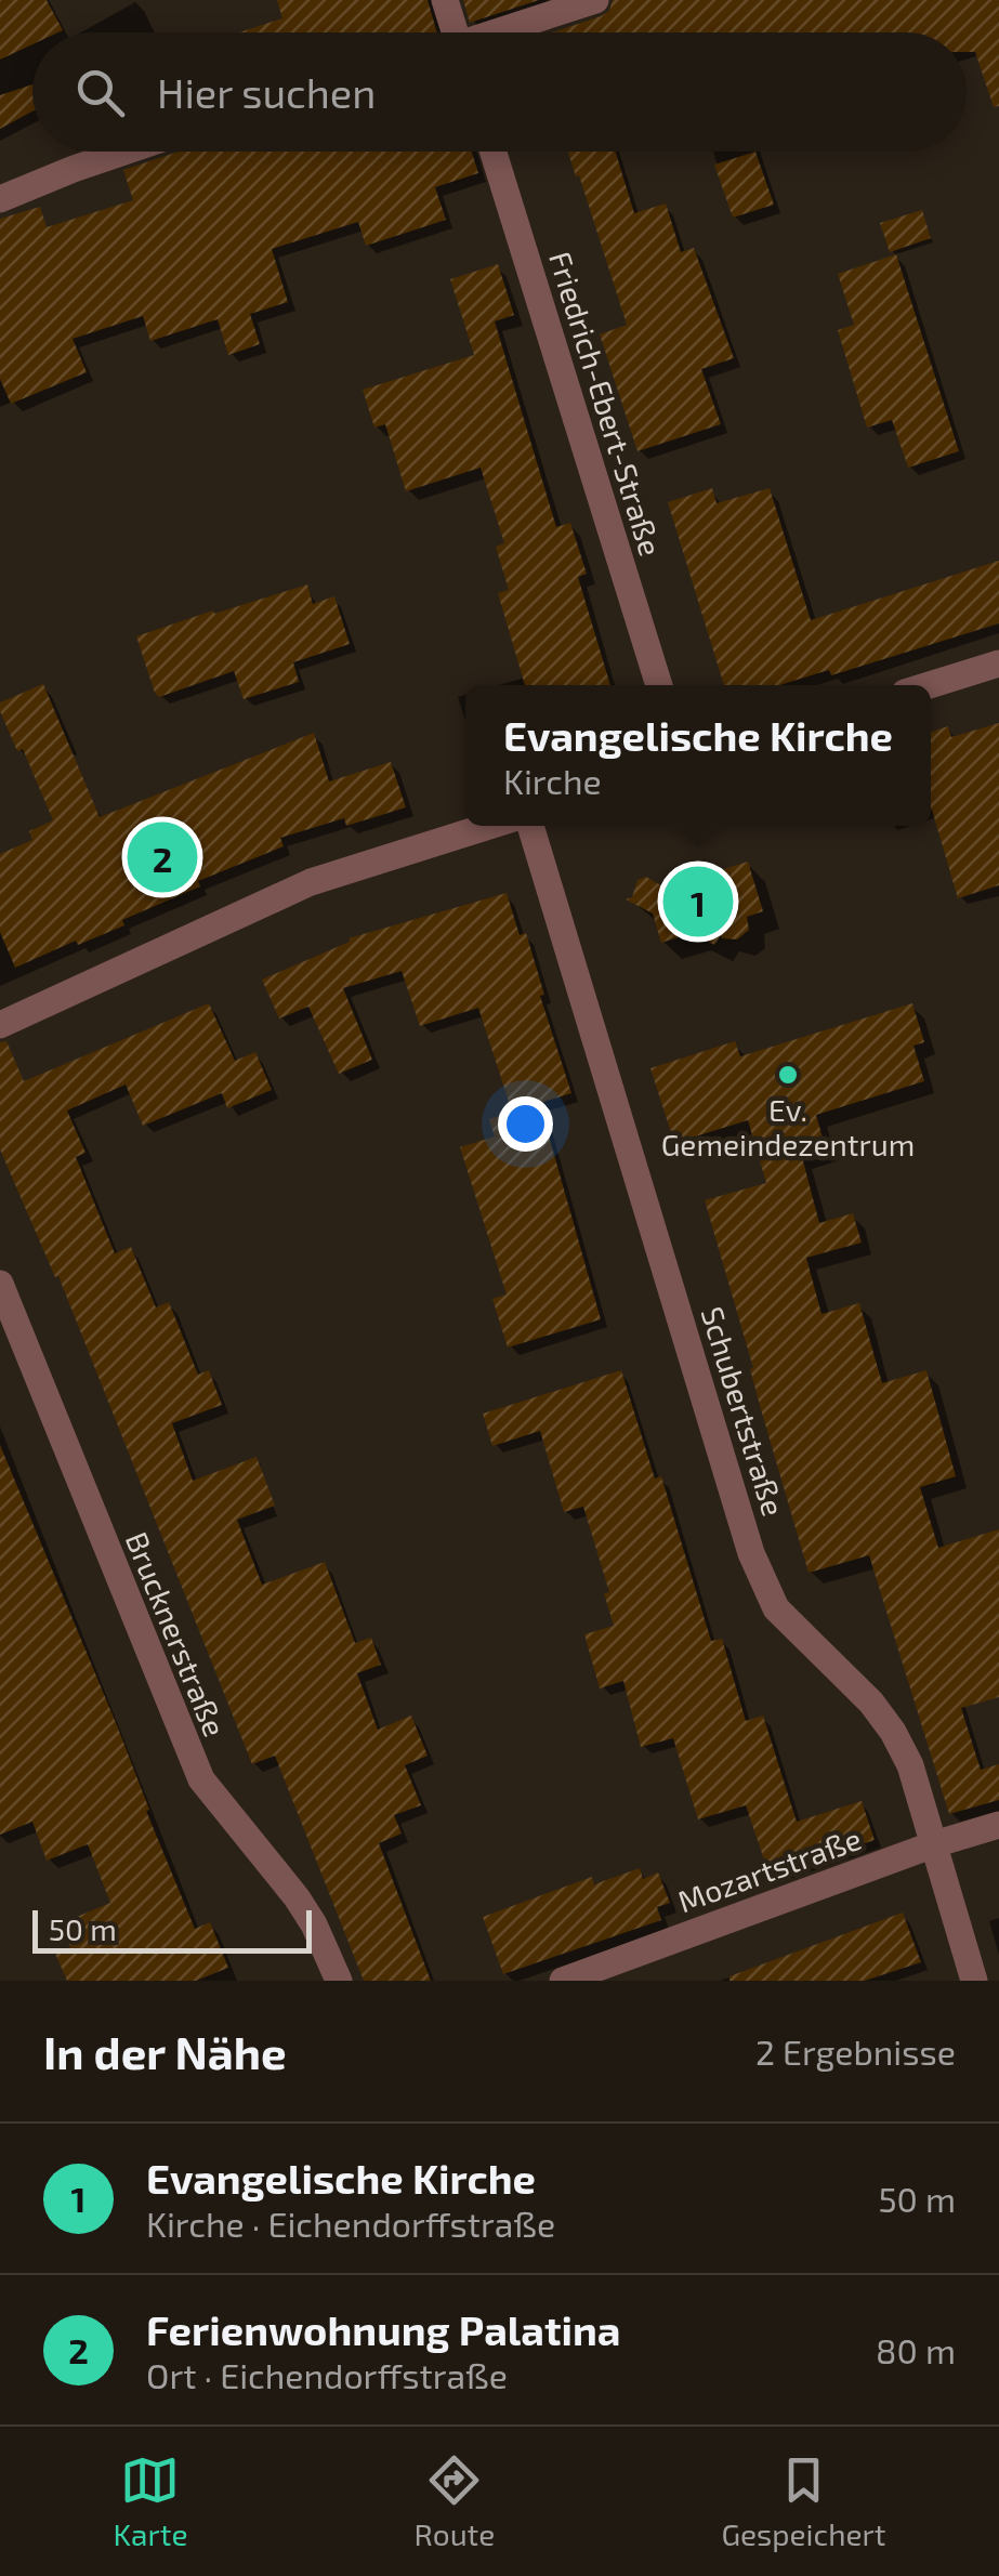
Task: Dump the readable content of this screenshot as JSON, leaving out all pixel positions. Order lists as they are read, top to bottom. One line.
{"streets":{"street":["Friedrich-Ebert-Straße","Schubertstraße","Brucknerstraße","Mozartstraße"]},"crossings":[["Schubertstraße","Mozartstraße"]],"places":["Ev. Gemeindezentrum"],"scale_bar":"50 m","page":{"search":"Hier suchen","popup":["Evangelische Kirche","Kirche"],"pins":["2","1"],"scale":"50 m","heading":["In der Nähe","2 Ergebnisse"],"list":[{"mark":"1","name":"Evangelische Kirche","note":"Kirche · Eichendorffstraße","value":"50 m"},{"mark":"2","name":"Ferienwohnung Palatina","note":"Ort · Eichendorffstraße","value":"80 m"}],"nav":["Karte","Route","Gespeichert"]}}
